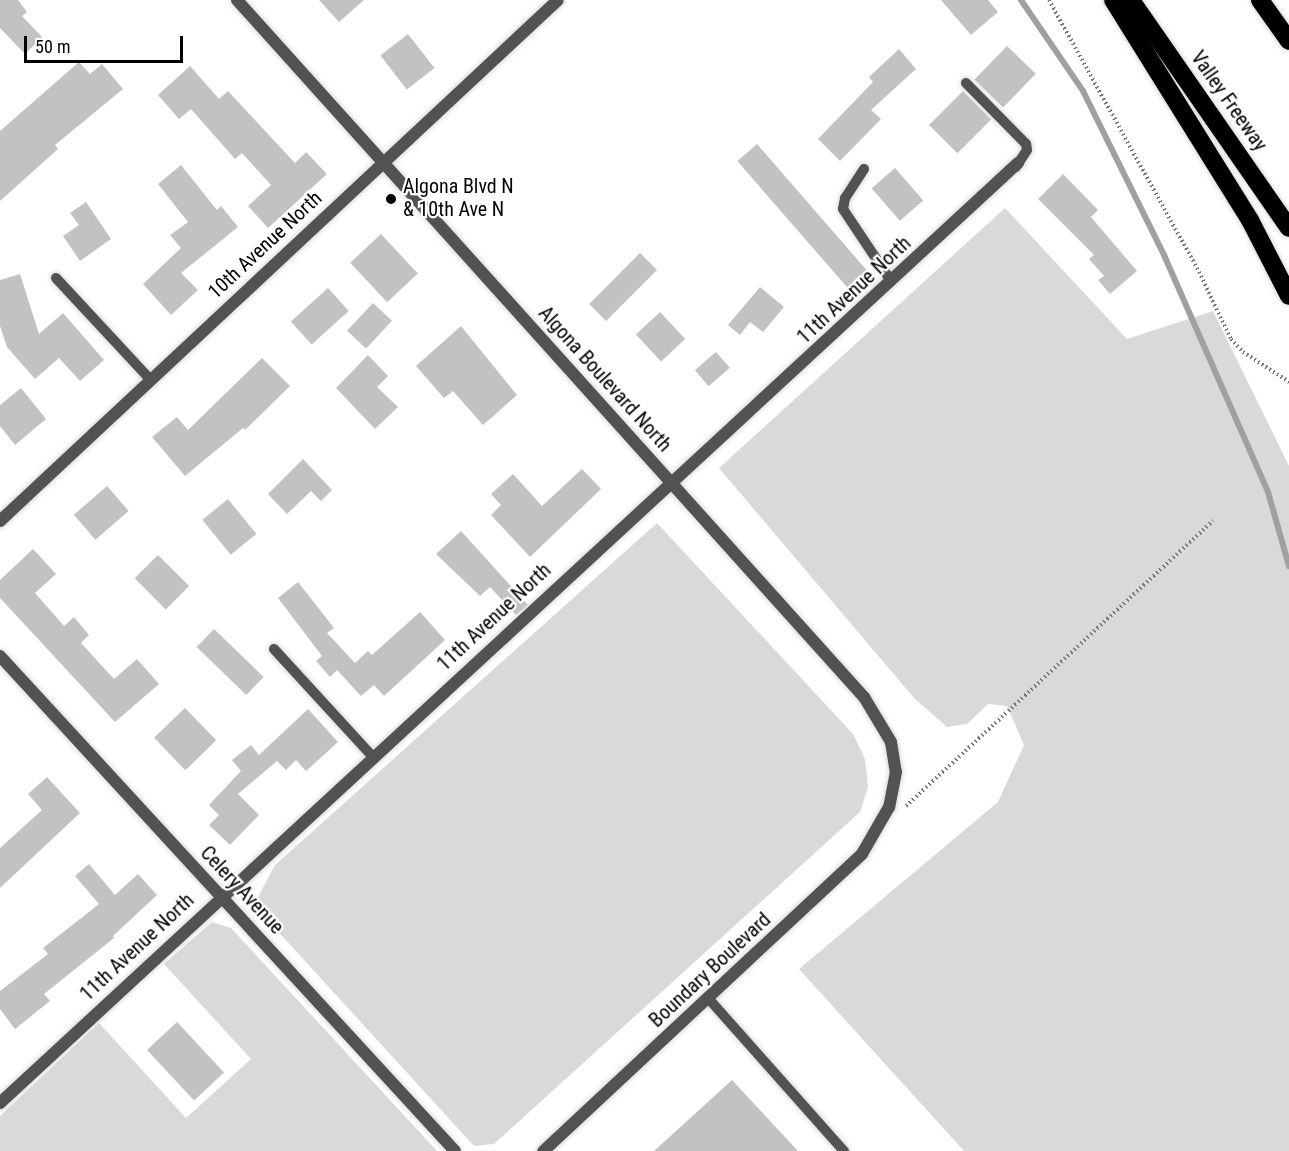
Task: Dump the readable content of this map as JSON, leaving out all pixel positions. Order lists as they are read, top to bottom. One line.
{"streets":{"highway":["Valley Freeway"],"street":["10th Avenue North","11th Avenue North","Algona Boulevard North","Celery Avenue","Boundary Boulevard"]},"crossings":[["10th Avenue North","Algona Boulevard North"],["11th Avenue North","Algona Boulevard North"],["11th Avenue North","Celery Avenue"],["Algona Boulevard North","Boundary Boulevard"]],"places":["Algona Blvd N & 10th Ave N"],"scale_bar":"50 m"}
